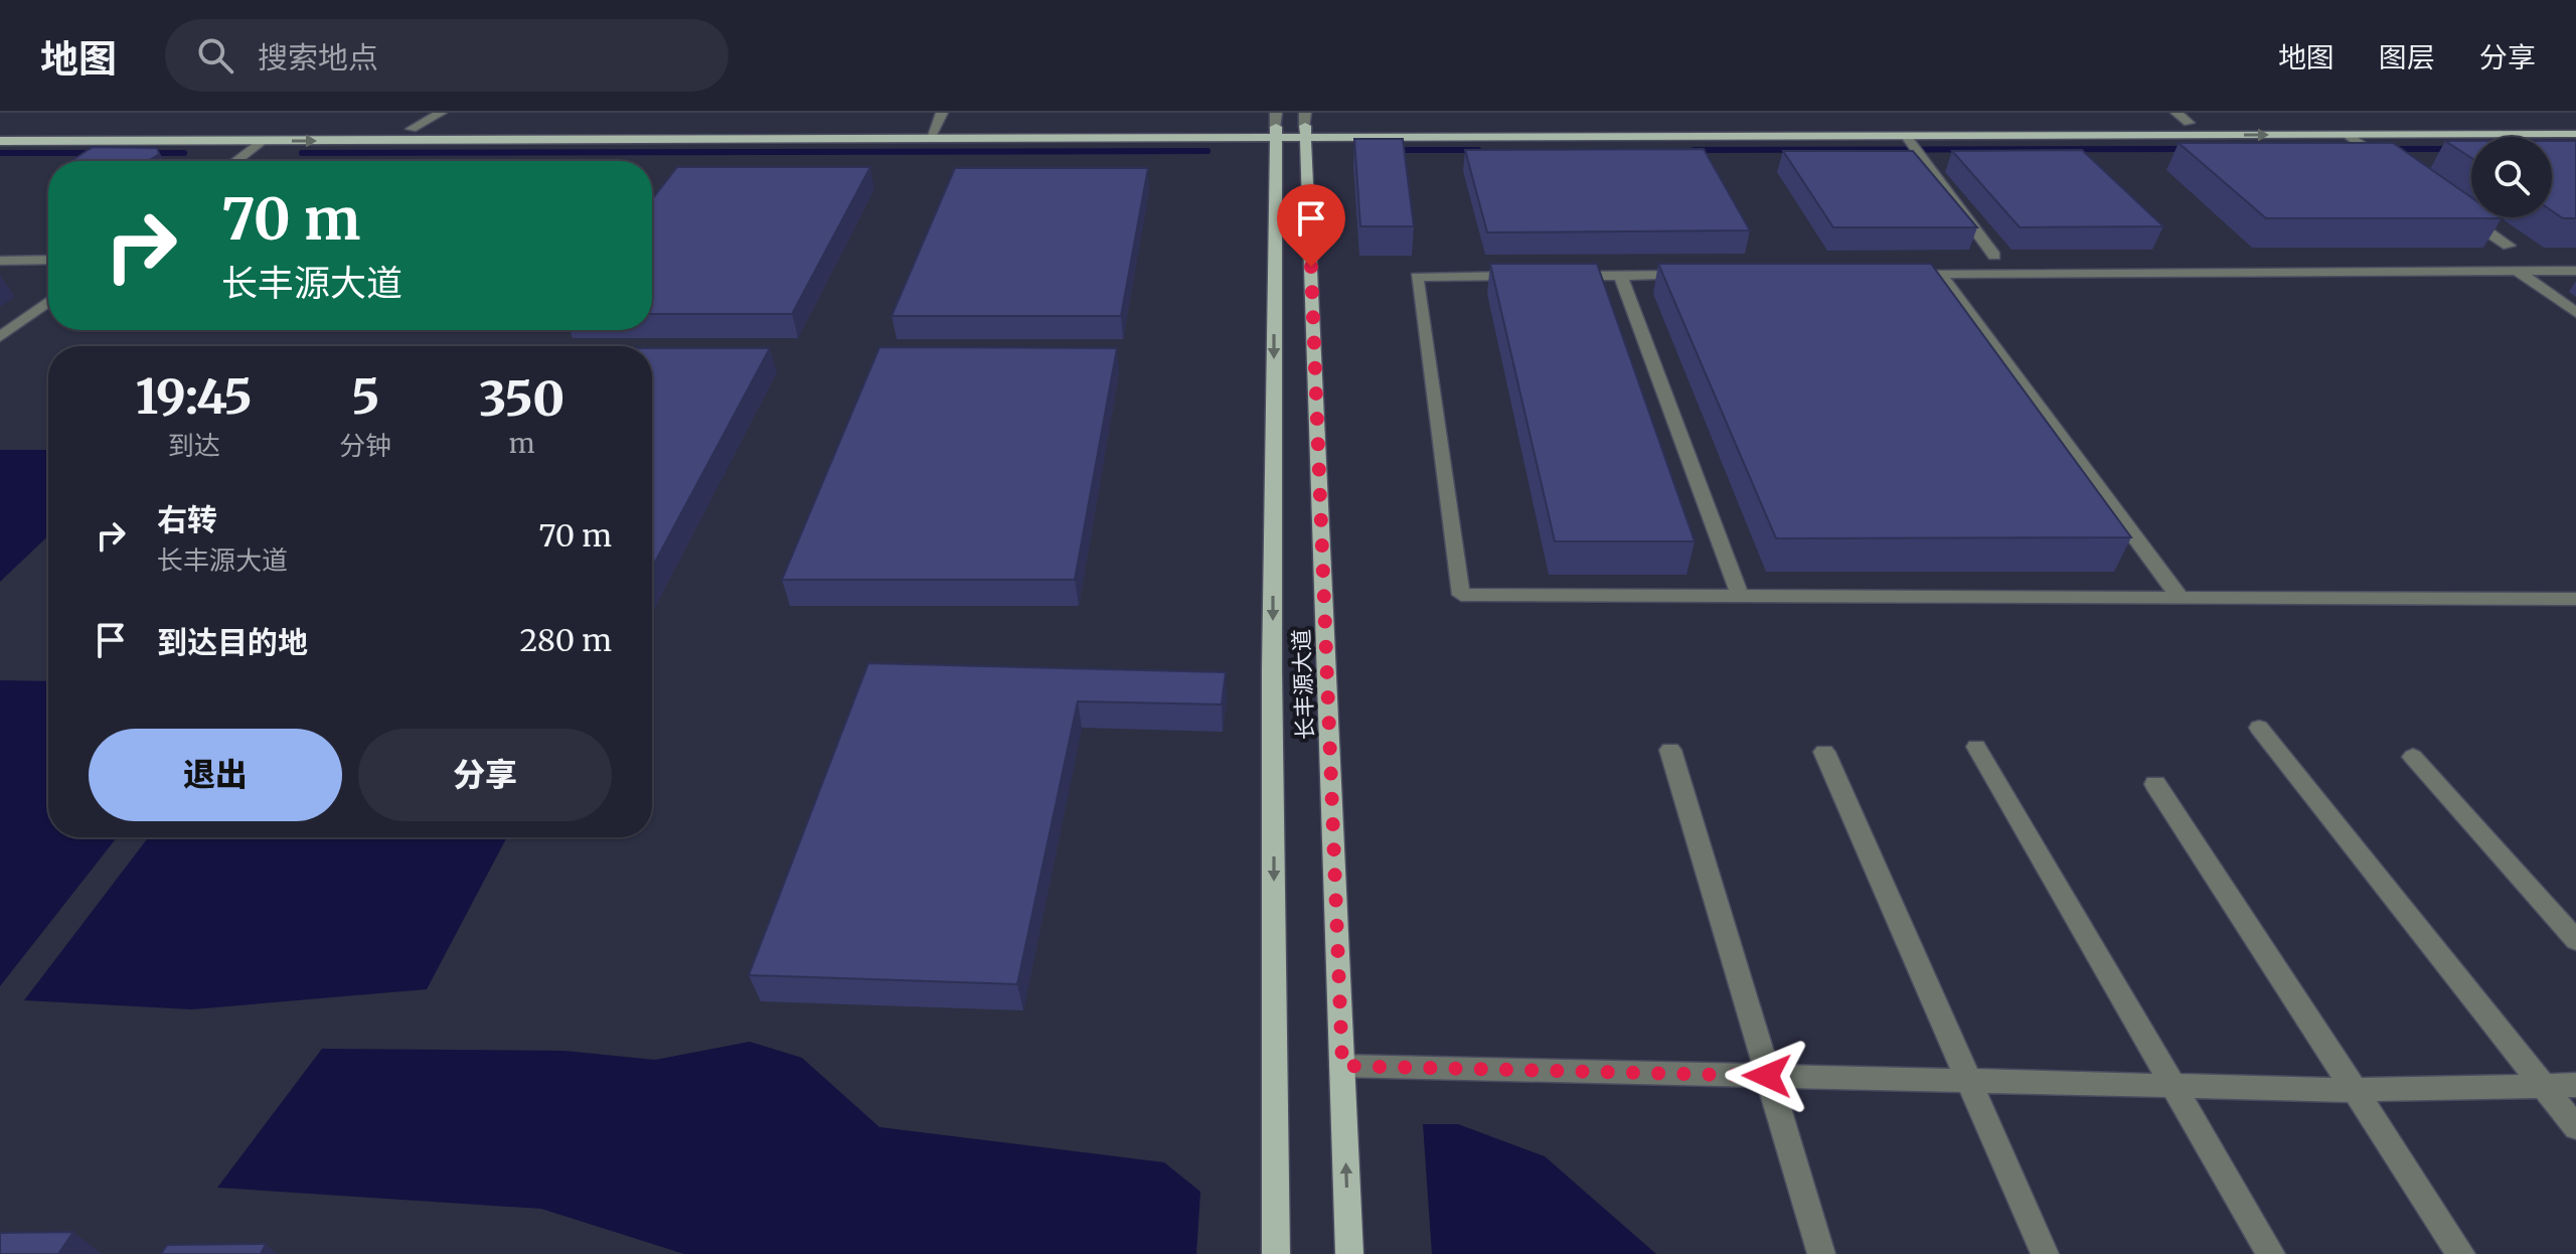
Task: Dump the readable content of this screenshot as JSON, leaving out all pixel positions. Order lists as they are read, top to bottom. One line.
{"streets":{"main road":["长丰源大道"]},"page":{"header":"地图","search":"搜索地点","nav":["地图","图层","分享"],"turn":["70 m","长丰源大道"],"eta":["19:45","到达","5","分钟","350","m"],"list":[{"name":"右转","note":"长丰源大道","value":"70 m"},{"name":"到达目的地","value":"280 m"}],"buttons":["退出","分享"]}}
